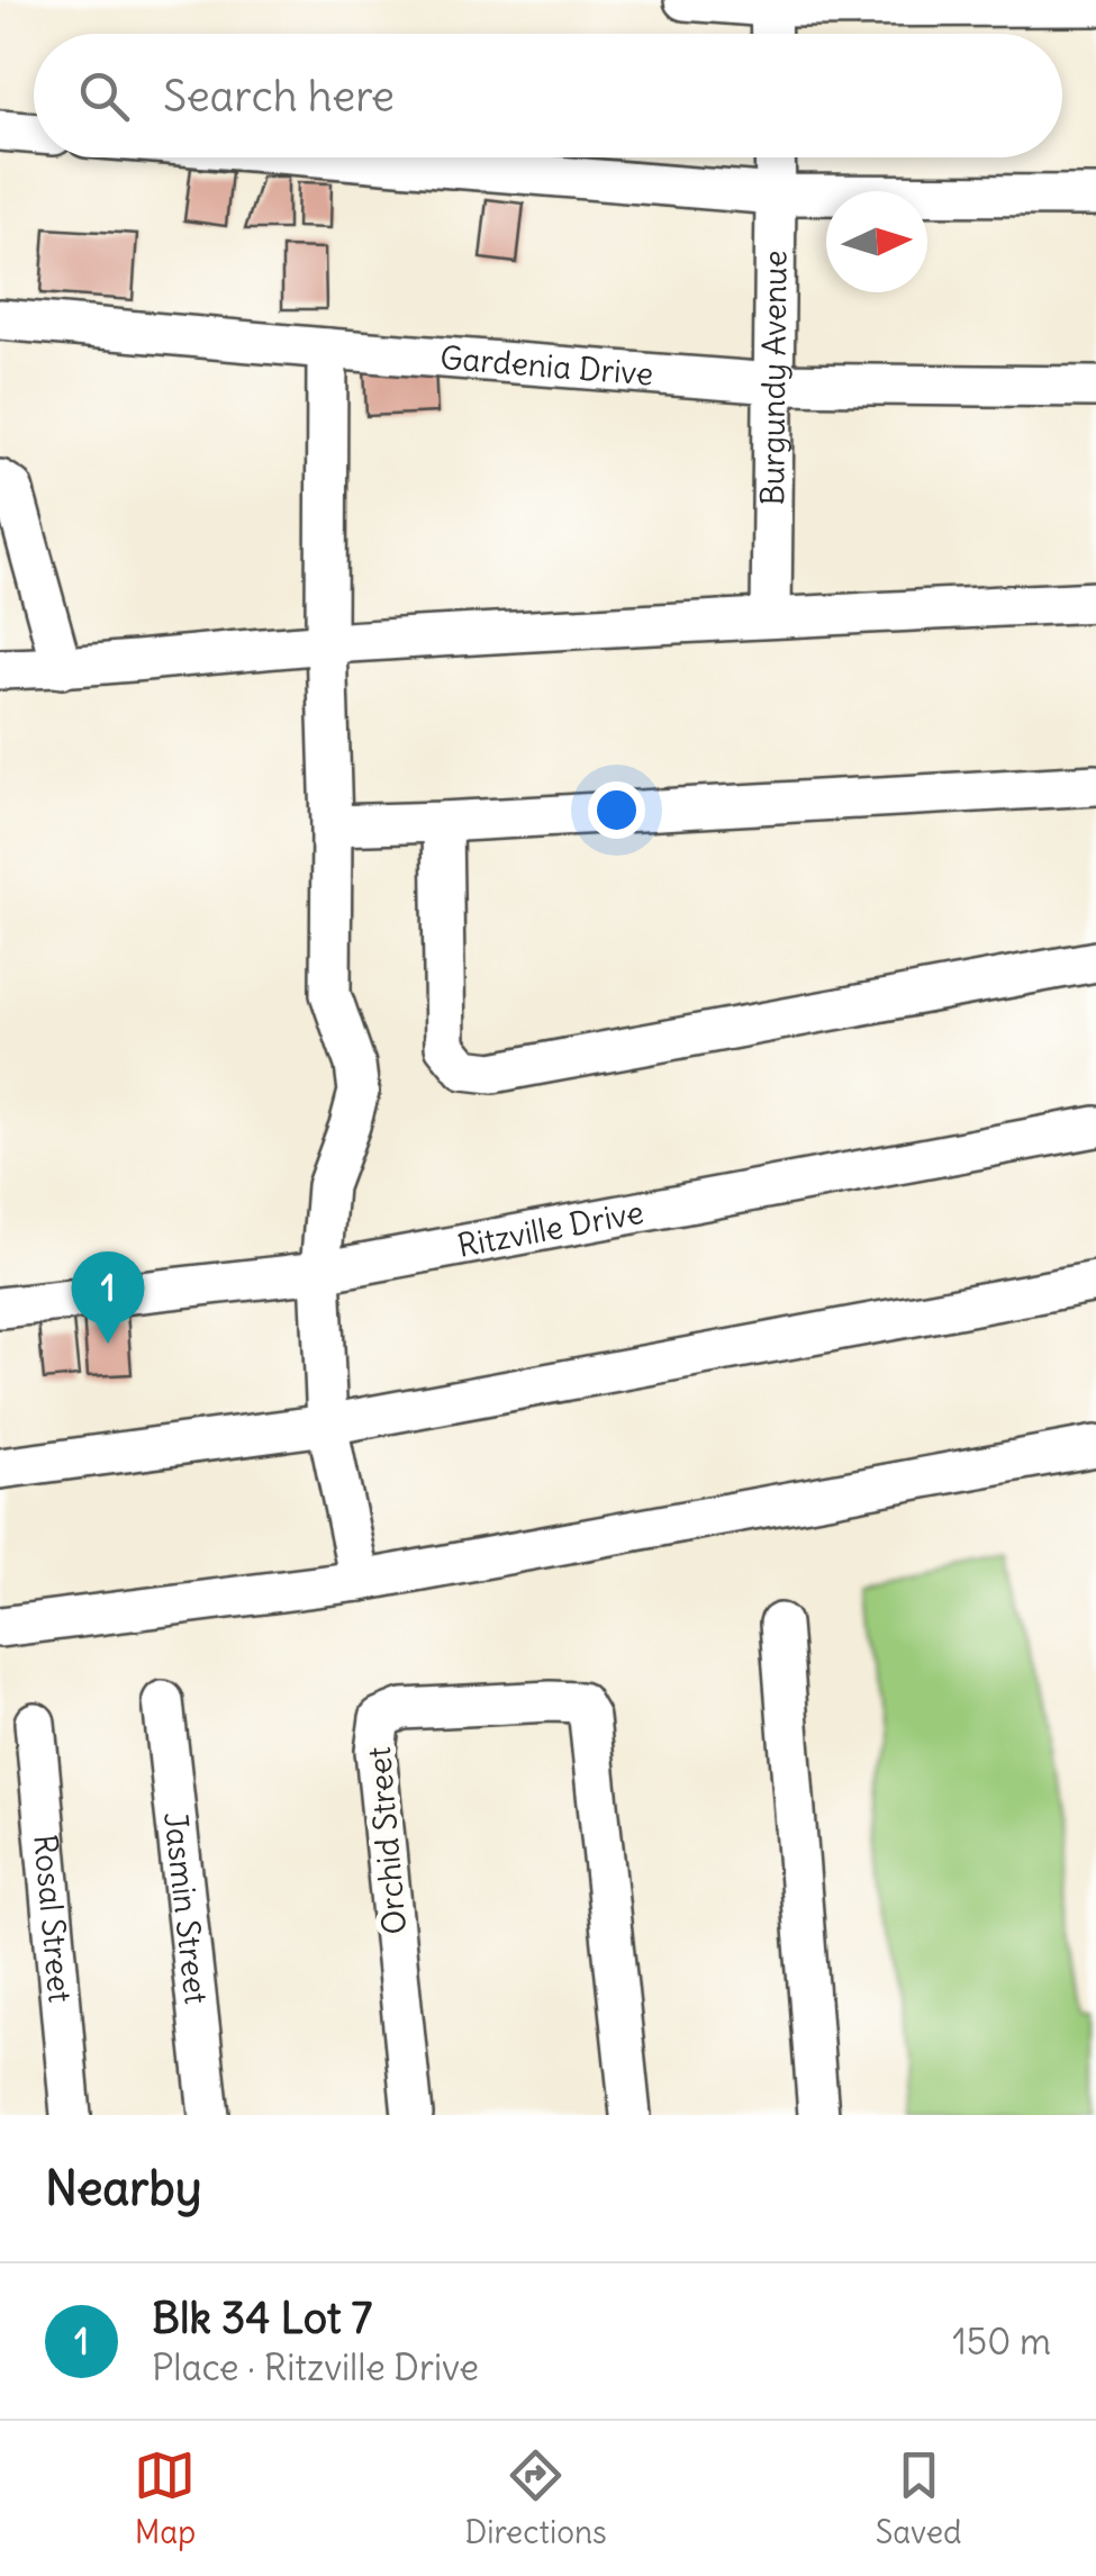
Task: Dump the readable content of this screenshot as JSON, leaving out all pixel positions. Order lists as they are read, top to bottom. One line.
{"streets":{"street":["Gardenia Drive","Burgundy Avenue","Ritzville Drive","Orchid Street","Jasmin Street","Rosal Street"]},"crossings":[["Gardenia Drive","Burgundy Avenue"]],"north":"right","page":{"search":"Search here","pins":"1","heading":"Nearby","list":[{"mark":"1","name":"Blk 34 Lot 7","note":"Place · Ritzville Drive","value":"150 m"}],"nav":["Map","Directions","Saved"]}}
